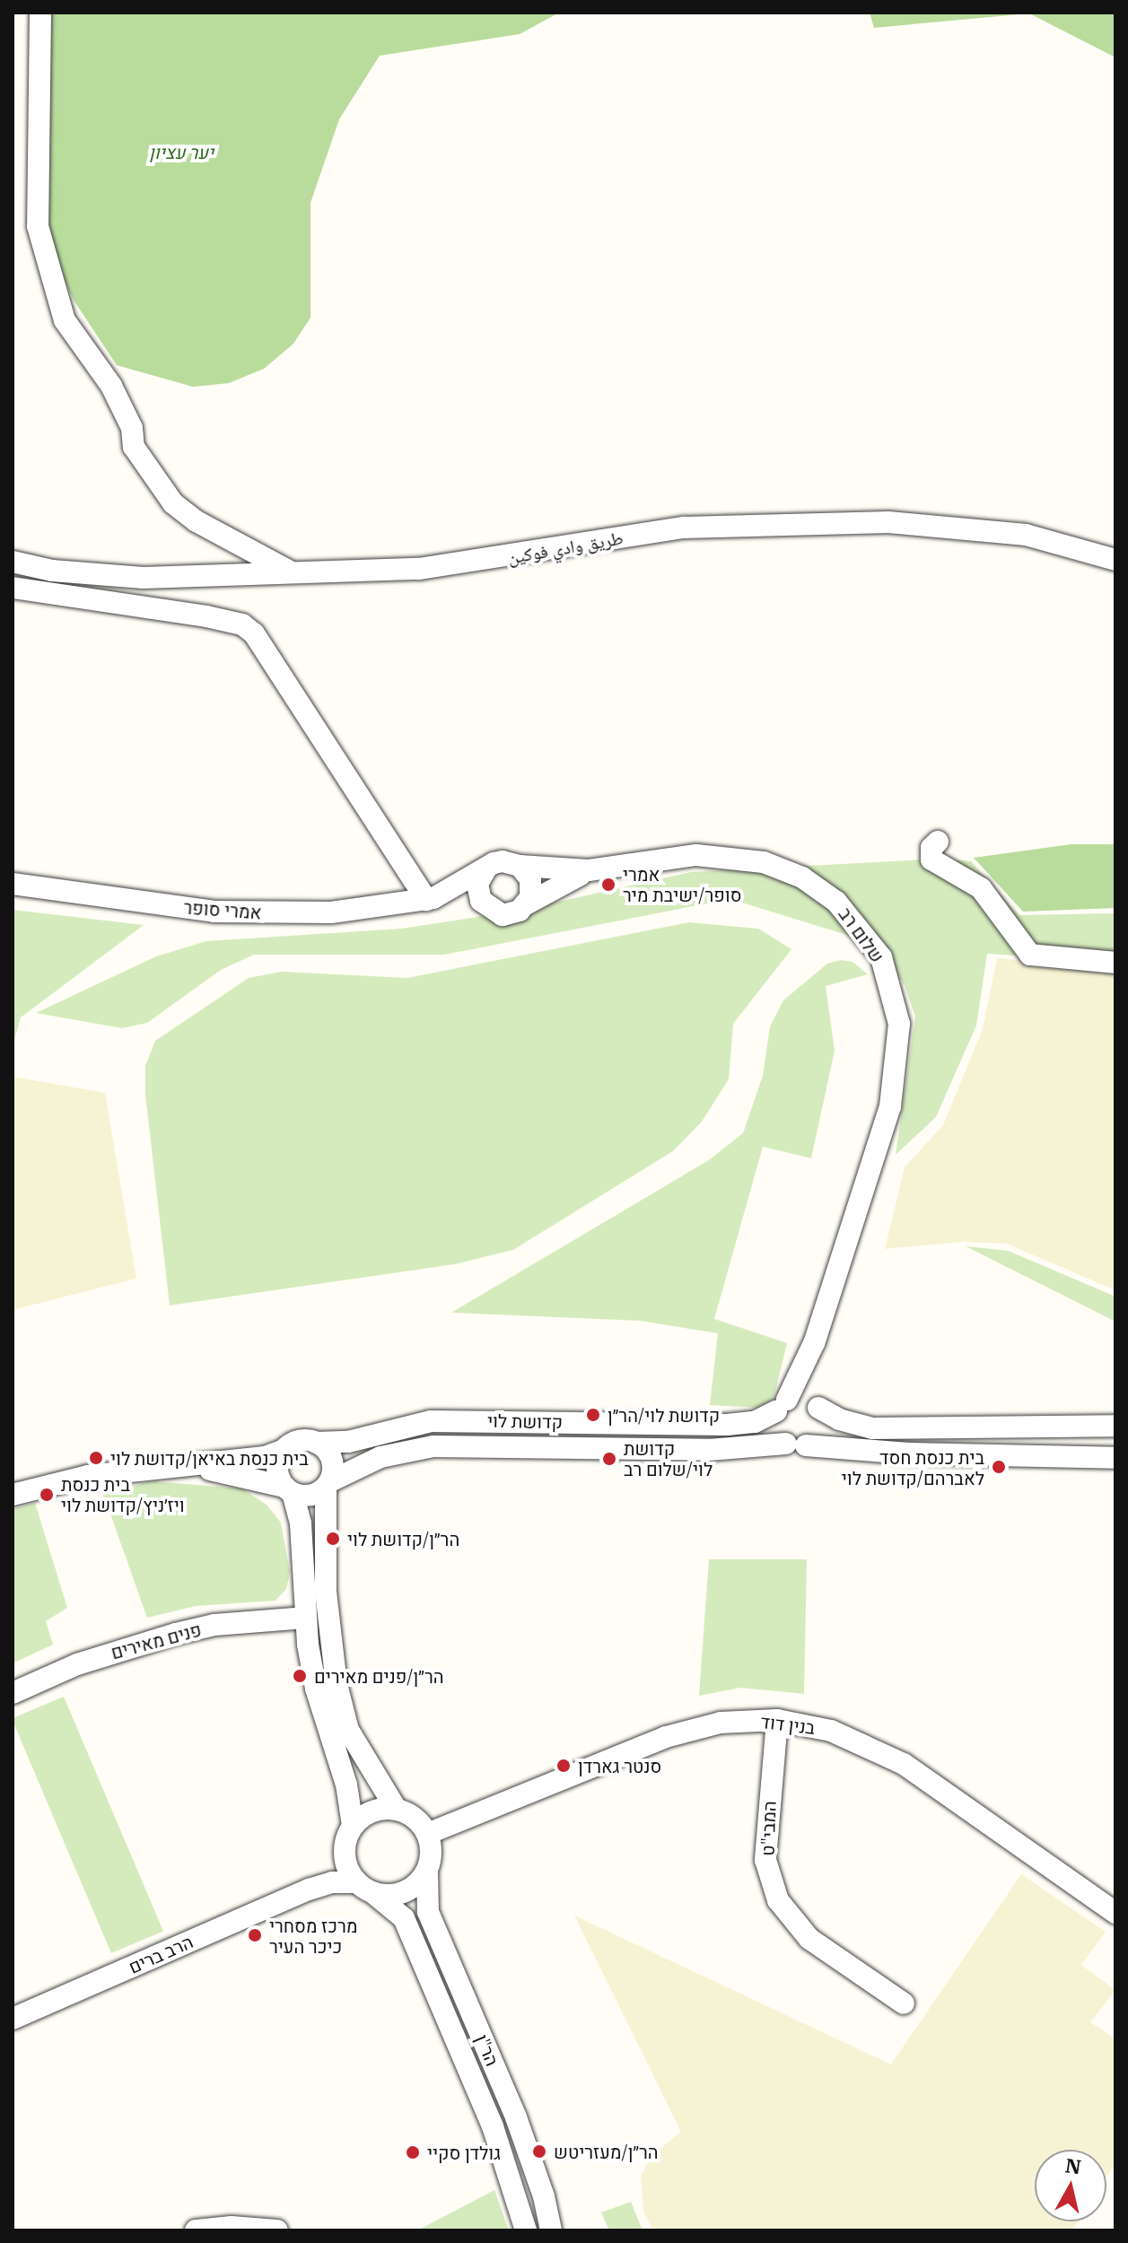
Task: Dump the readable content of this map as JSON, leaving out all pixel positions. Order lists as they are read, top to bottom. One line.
{"streets":{"street":["طريق وادي فوکين","אמרי סופר","שלום רב","קדושת לוי","פנים מאירים","בנין דוד","המבי\"ט","הרב ברים","הר\"ן"]},"crossings":[["שלום רב","קדושת לוי"],["בנין דוד","המבי\"ט"],["בנין דוד","הרב ברים"],["בנין דוד","הר\"ן"],["הרב ברים","הר\"ן"]],"parks":["יער עציון"],"places":["אמרי סופר/ישיבת מיר","קדושת לוי/הר״ן","בית כנסת באיאן/קדושת לוי","קדושת לוי/שלום רב","בית כנסת חסד לאברהם/קדושת לוי","בית כנסת ויז׳ניץ/קדושת לוי","הר״ן/קדושת לוי","הר״ן/פנים מאירים","סנטר גארדן","מרכז מסחרי כיכר העיר","הר״ן/מעזריטש","גולדן סקיי"],"north":"top"}
